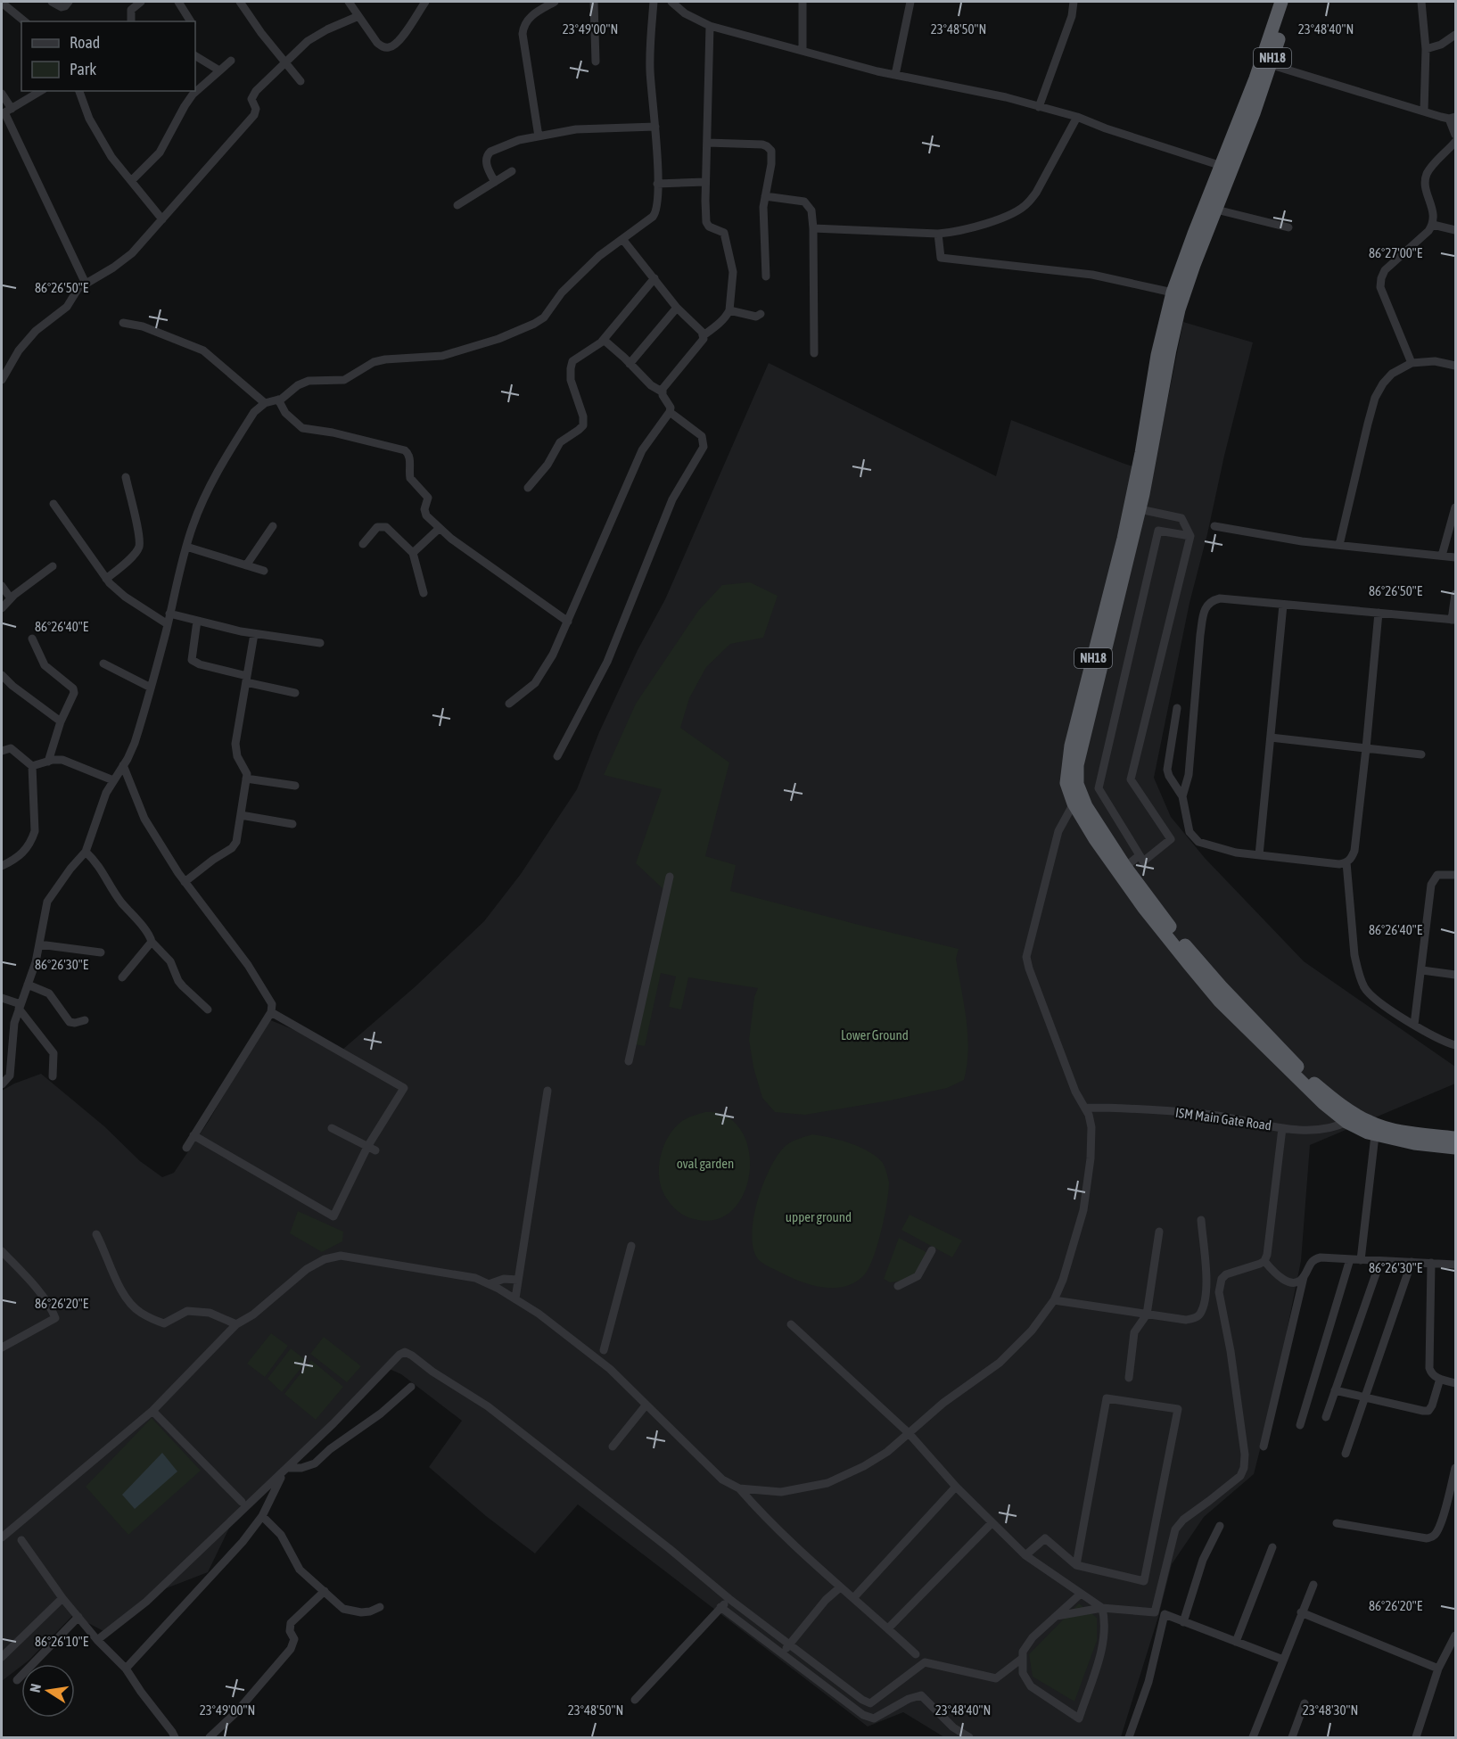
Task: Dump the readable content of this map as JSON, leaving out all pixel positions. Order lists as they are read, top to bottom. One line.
{"streets":{"highway":["NH18"],"street":["ISM Main Gate Road"]},"crossings":[["NH18","ISM Main Gate Road"]],"parks":["Lower Ground","oval garden","upper ground"],"legend":["Road","Park"],"north":"left","coordinates":["23°49'00\"N","23°48'50\"N","23°48'40\"N","86°27'00\"E","86°26'50\"E","86°26'40\"E","86°26'30\"E","86°26'20\"E","86°26'10\"E","23°48'30\"N"]}
